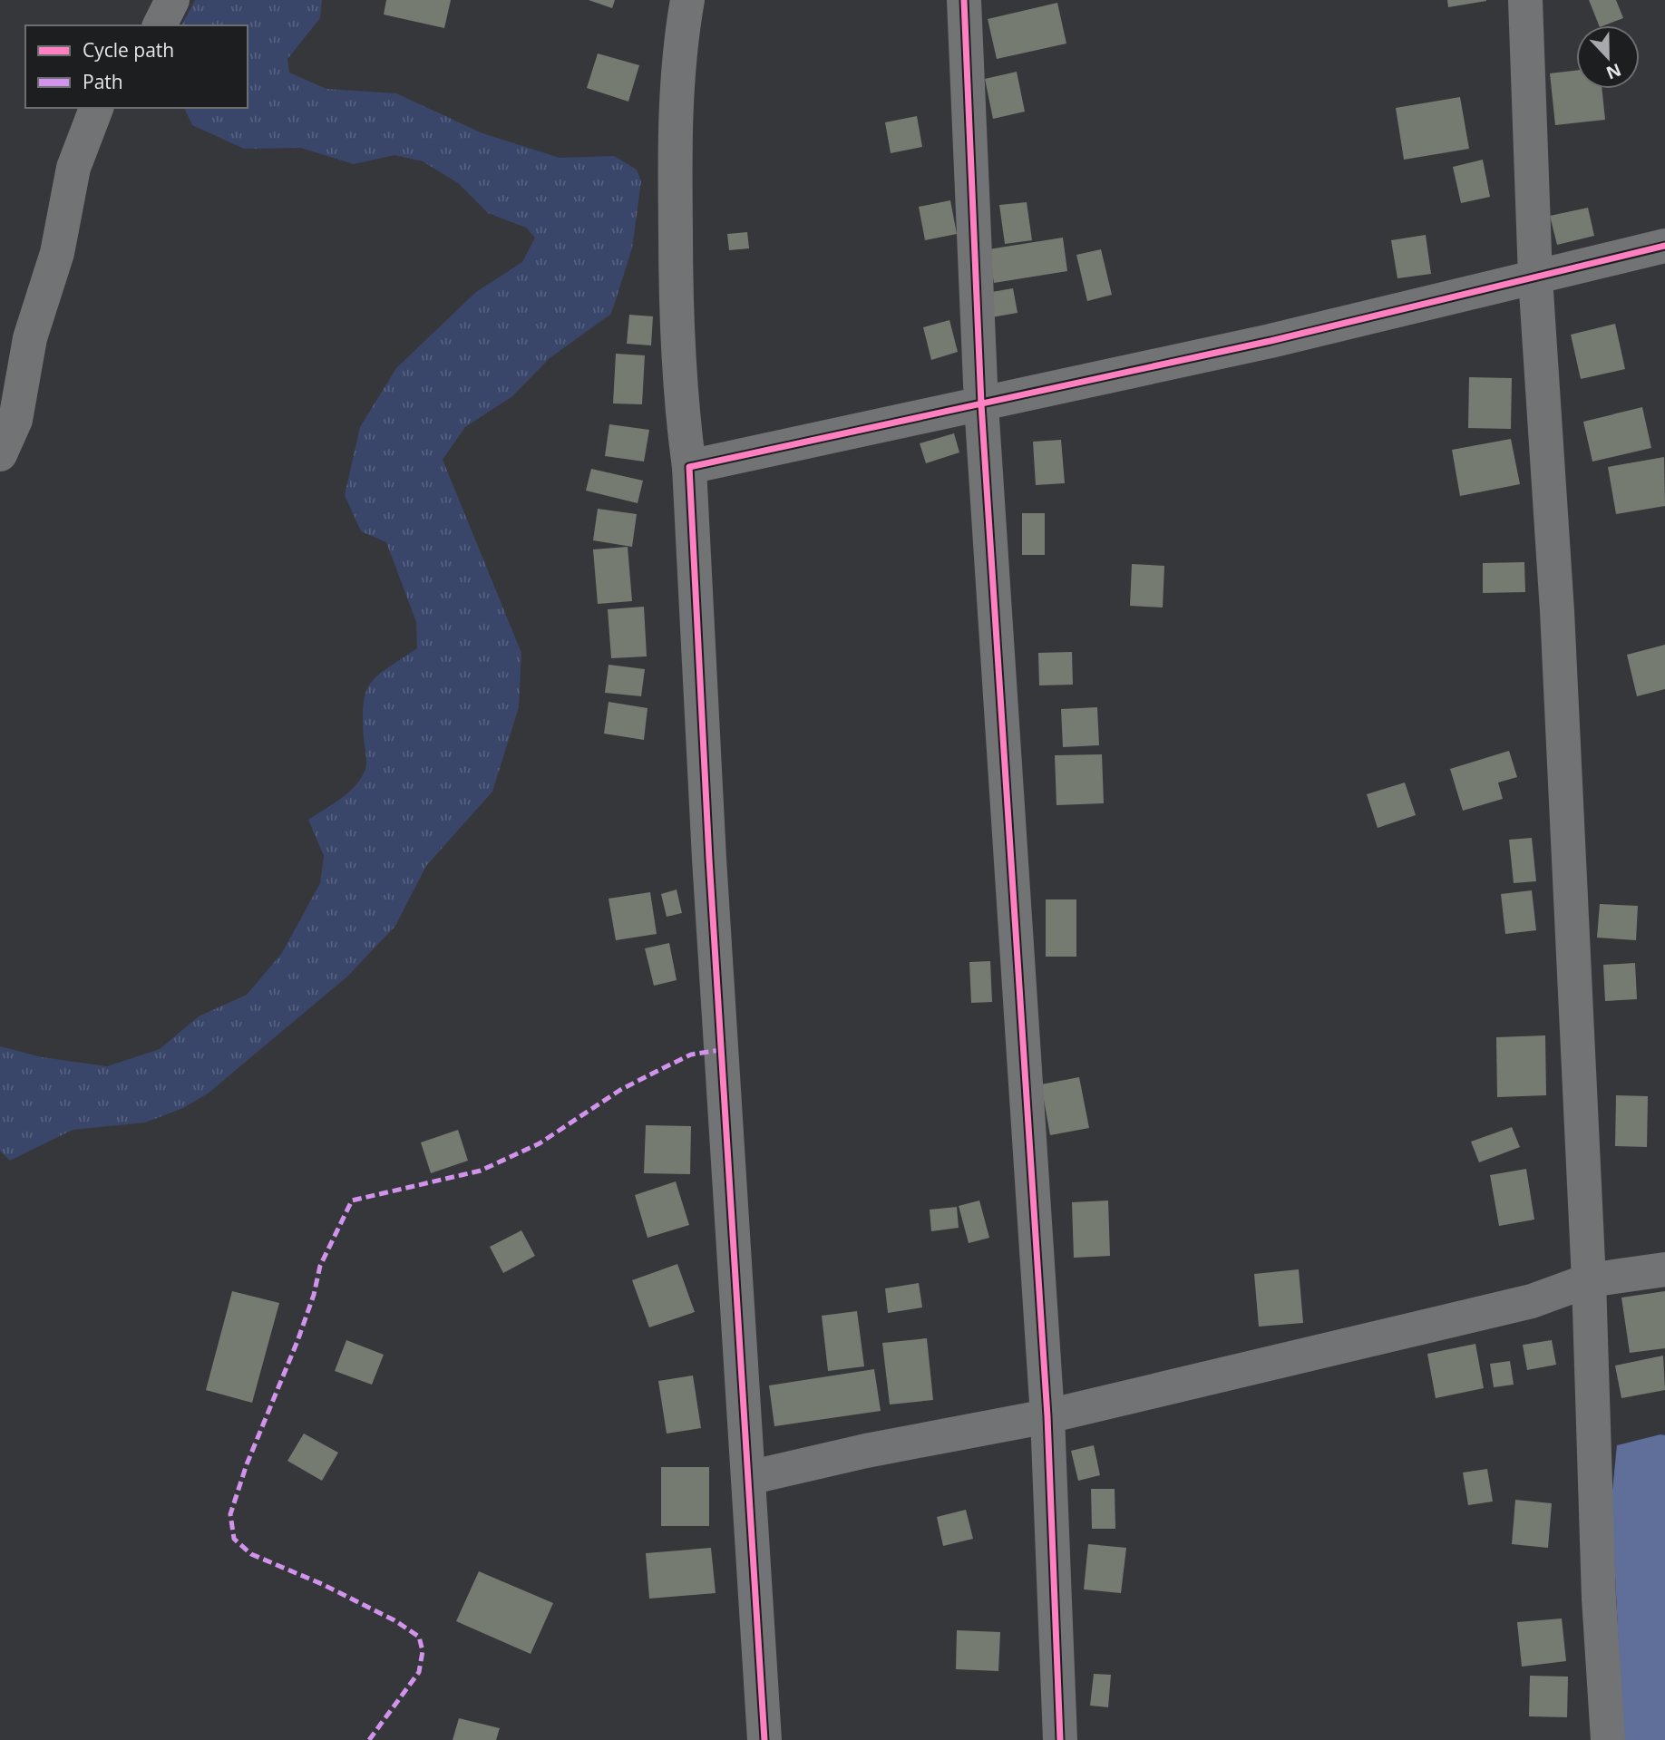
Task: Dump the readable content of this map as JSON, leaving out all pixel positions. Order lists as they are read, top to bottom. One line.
{"legend":["Cycle path","Path"],"north":"bottom"}
